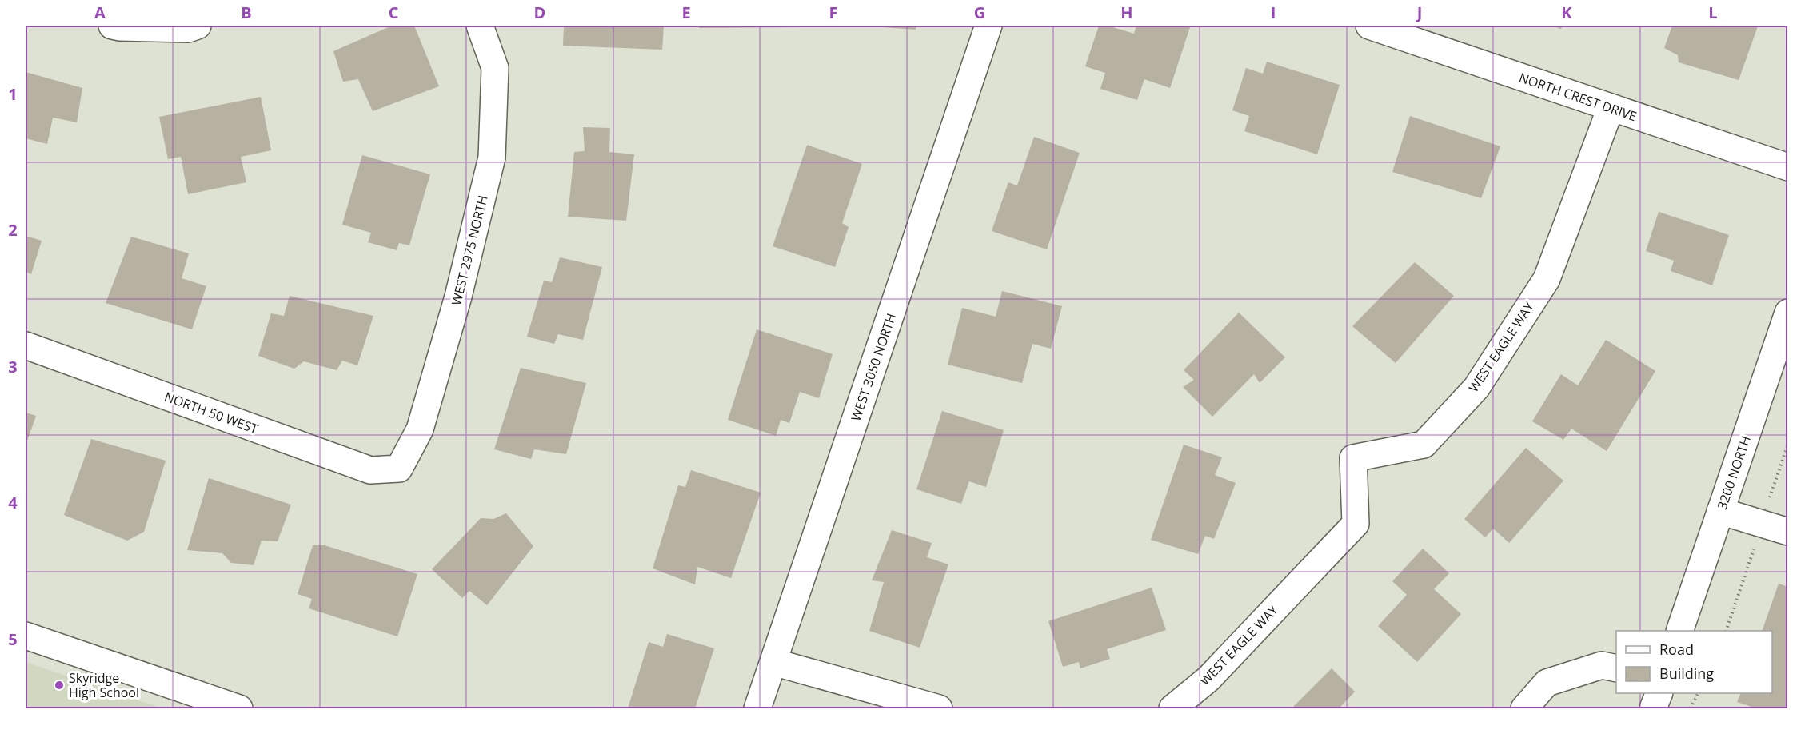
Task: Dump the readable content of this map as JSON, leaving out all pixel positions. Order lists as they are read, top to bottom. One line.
{"streets":{"street":["NORTH CREST DRIVE","WEST 2975 NORTH","WEST EAGLE WAY","WEST 3050 NORTH","NORTH 50 WEST","3200 NORTH"]},"crossings":[["NORTH CREST DRIVE","WEST EAGLE WAY"],["WEST 2975 NORTH","NORTH 50 WEST"]],"places":["Skyridge High School"],"legend":["Road","Building"],"grid":{"columns":["A","B","C","D","E","F","G","H","I","J","K","L"],"rows":["1","2","3","4","5"]}}
